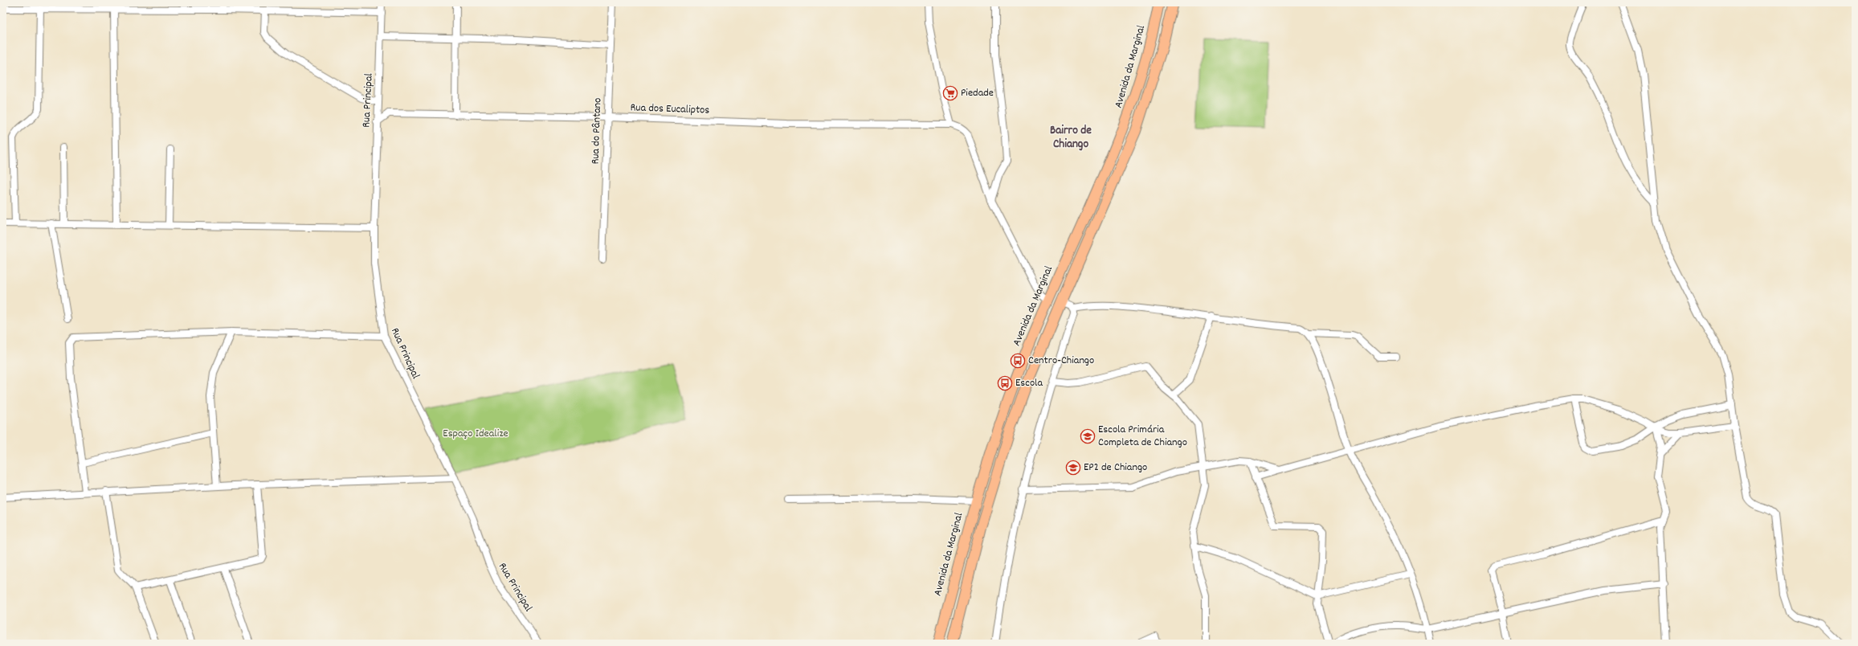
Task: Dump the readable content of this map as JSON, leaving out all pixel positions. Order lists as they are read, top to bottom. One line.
{"streets":{"main road":["Avenida da Marginal"],"street":["Rua Principal","Rua dos Eucaliptos","Rua do Pântano"]},"crossings":[["Rua dos Eucaliptos","Rua do Pântano"]],"districts":["Bairro de Chiango"],"parks":["Espaço Idealize"],"places":{"supermarket":["Piedade"],"bus stop":["Centro-Chiango","Escola"],"school or university":["Escola Primária Completa de Chiango","EP2 de Chiango"]}}
